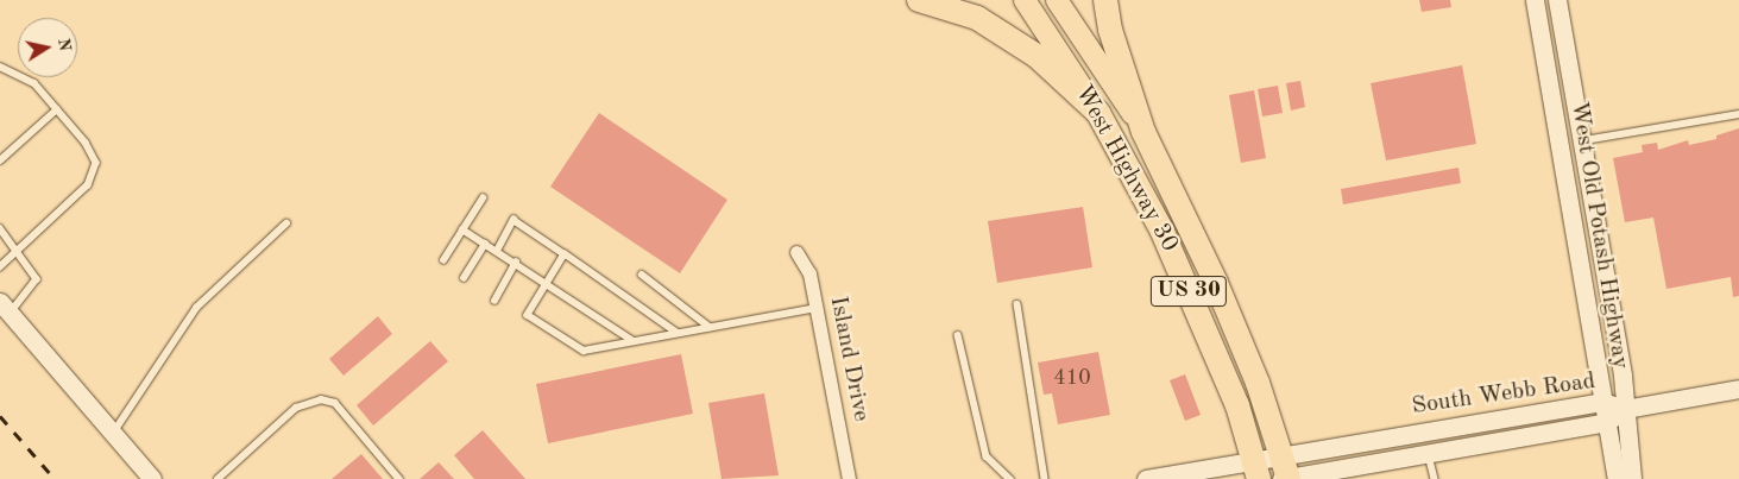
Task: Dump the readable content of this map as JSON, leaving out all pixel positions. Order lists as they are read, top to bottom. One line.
{"streets":{"highway":["West Highway 30","US 30"],"street":["West Old Potash Highway","Island Drive","South Webb Road"]},"crossings":[["West Highway 30","South Webb Road"],["West Old Potash Highway","South Webb Road"]],"house_numbers":["410"],"north":"right"}
